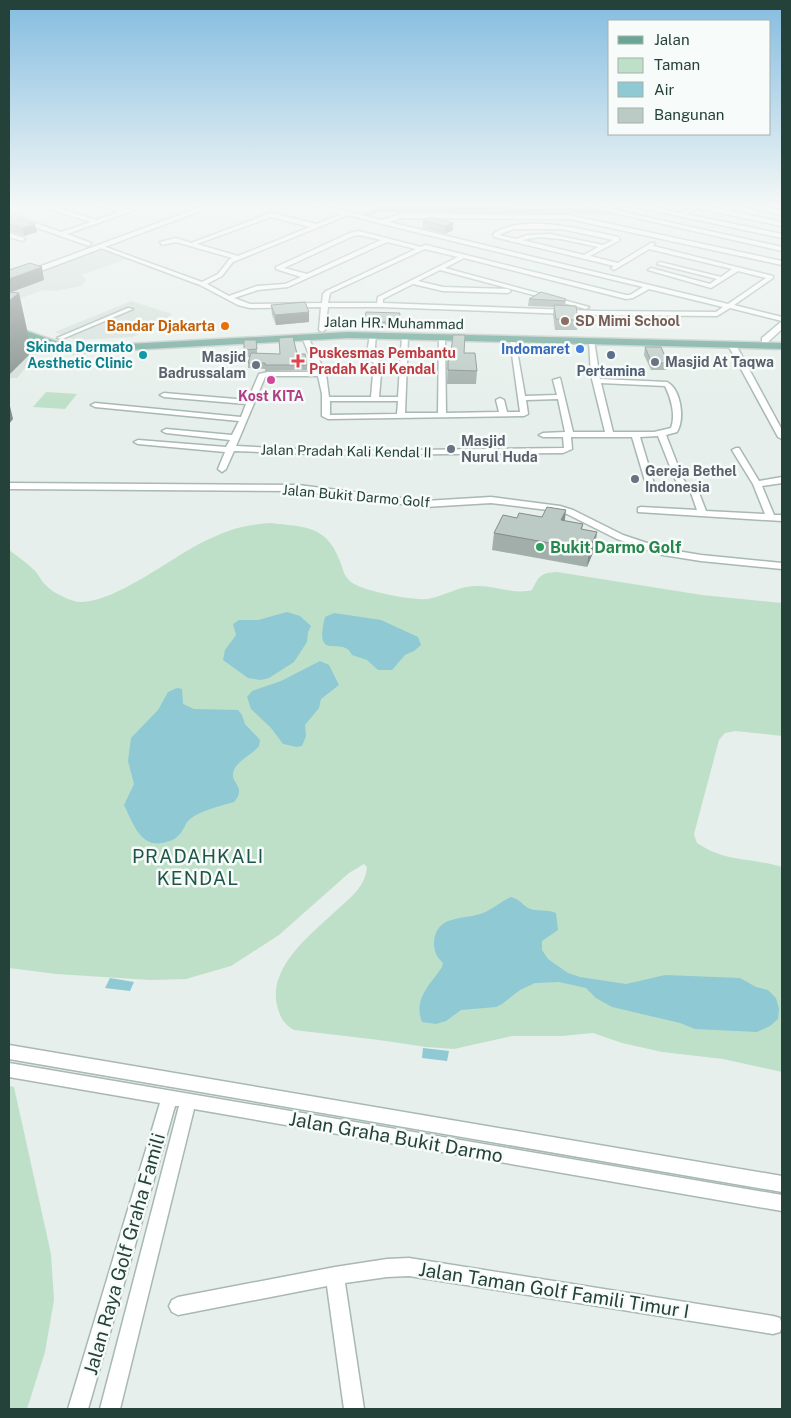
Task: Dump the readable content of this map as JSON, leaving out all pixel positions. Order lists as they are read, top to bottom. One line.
{"streets":{"main road":["Jalan HR. Muhammad"],"street":["Jalan Pradah Kali Kendal II","Jalan Bukit Darmo Golf","Jalan Graha Bukit Darmo","Jalan Raya Golf Graha Famili","Jalan Taman Golf Famili Timur I"]},"crossings":[["Jalan Graha Bukit Darmo","Jalan Raya Golf Graha Famili"]],"districts":["PRADAHKALI KENDAL"],"places":{"other":["SD Mimi School","Bandar Djakarta","Indomaret","Skinda Dermato Aesthetic Clinic","Pertamina","Masjid At Taqwa","Masjid Badrussalam","Kost KITA","Masjid Nurul Huda","Gereja Bethel Indonesia","Bukit Darmo Golf"],"health":["Puskesmas Pembantu Pradah Kali Kendal"]},"legend":["Jalan","Taman","Air","Bangunan"]}
